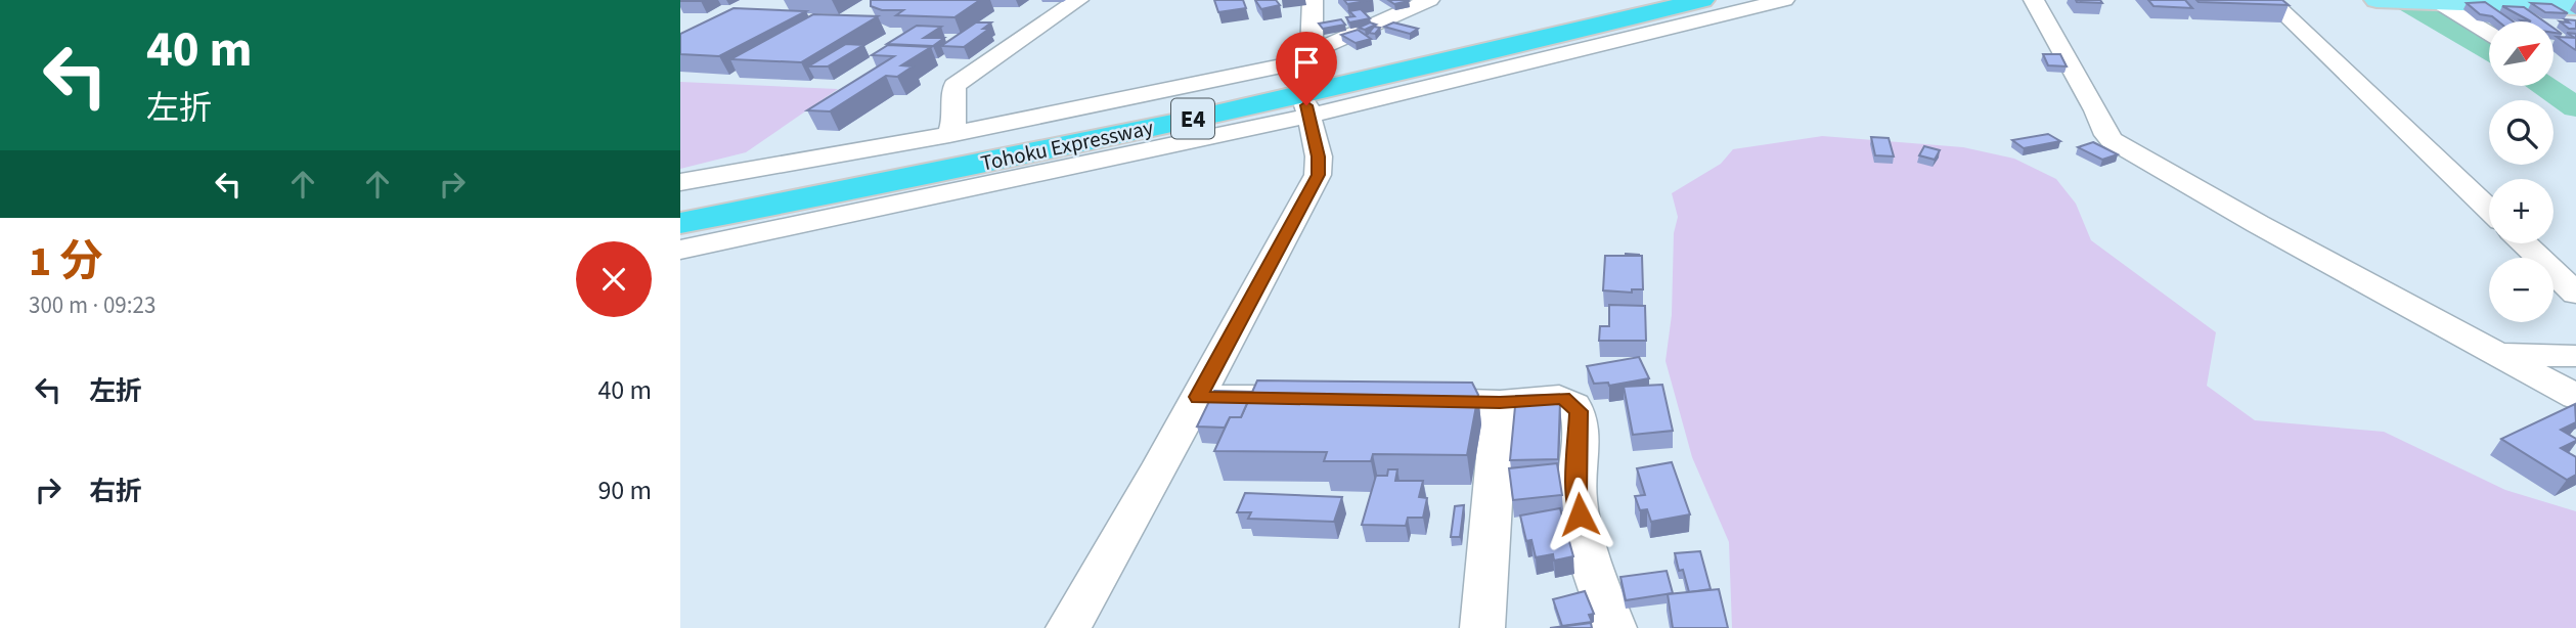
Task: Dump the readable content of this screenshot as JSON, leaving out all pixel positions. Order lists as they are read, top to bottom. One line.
{"streets":{"highway":["E4","Tohoku Expressway"]},"north":"top right","page":{"turn":["40 m","左折"],"map_buttons":["+","−"],"heading":["1 分","300 m · 09:23"],"list":[{"name":"左折","value":"40 m"},{"name":"右折","value":"90 m"}]}}
